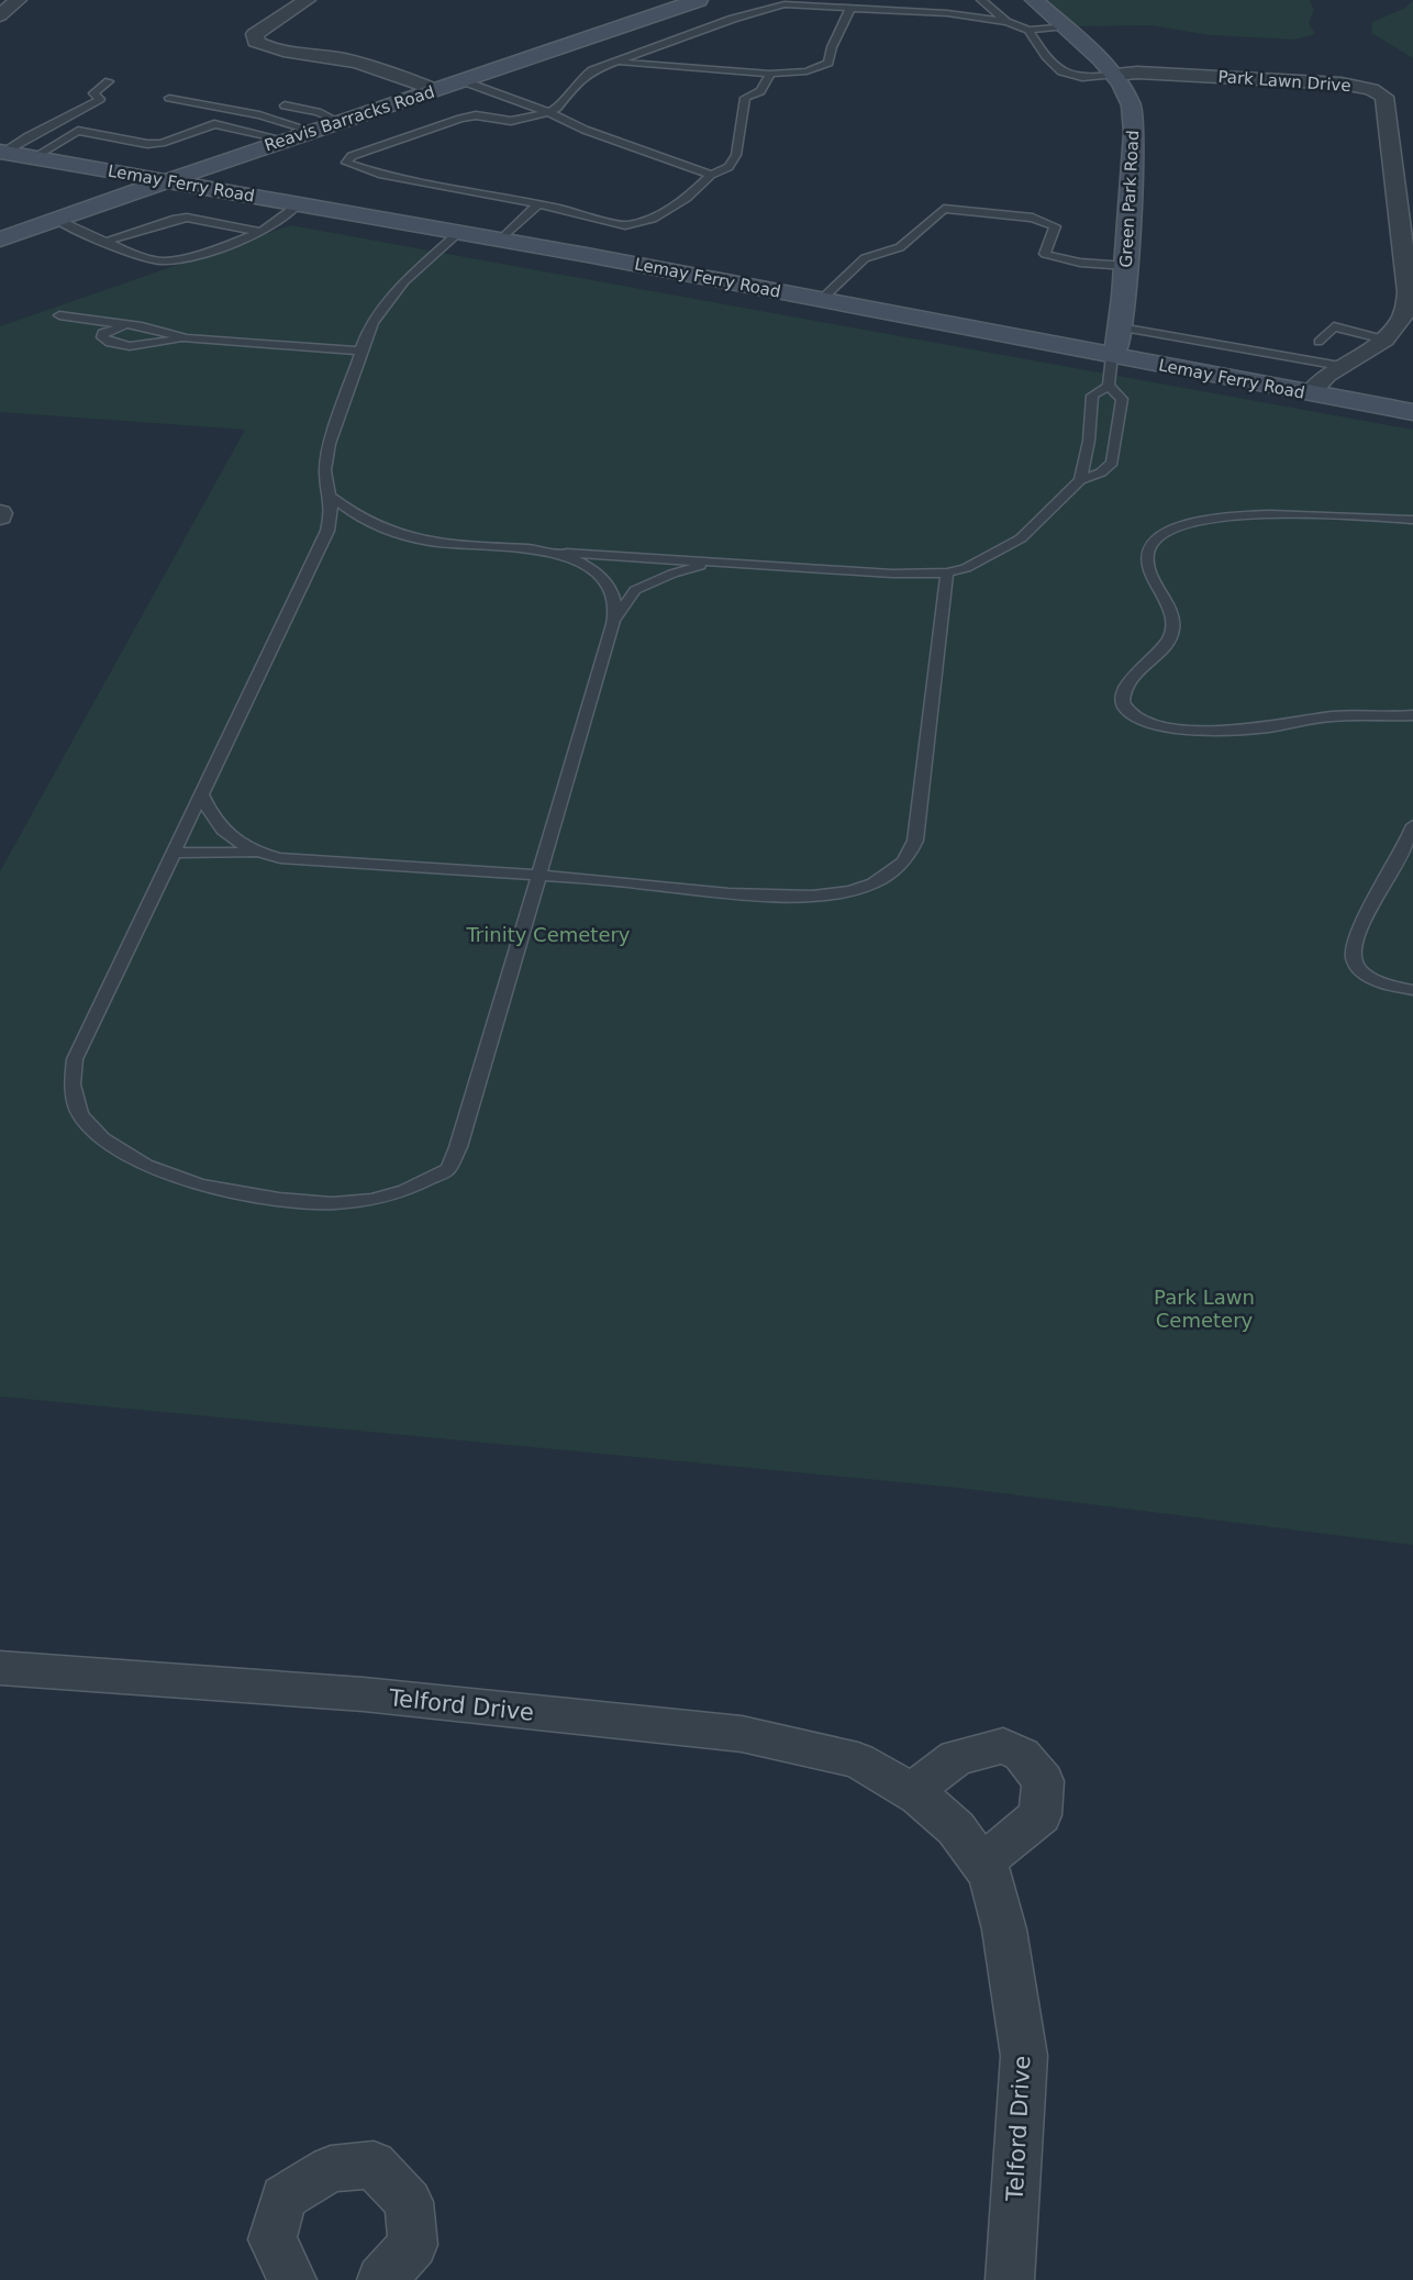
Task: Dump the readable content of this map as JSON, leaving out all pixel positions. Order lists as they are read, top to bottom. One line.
{"streets":{"main road":["Reavis Barracks Road","Lemay Ferry Road","Green Park Road"],"street":["Park Lawn Drive","Telford Drive"]},"crossings":[["Park Lawn Drive","Lemay Ferry Road"],["Park Lawn Drive","Green Park Road"],["Reavis Barracks Road","Lemay Ferry Road"],["Lemay Ferry Road","Green Park Road"]],"parks":["Trinity Cemetery","Park Lawn Cemetery"]}
